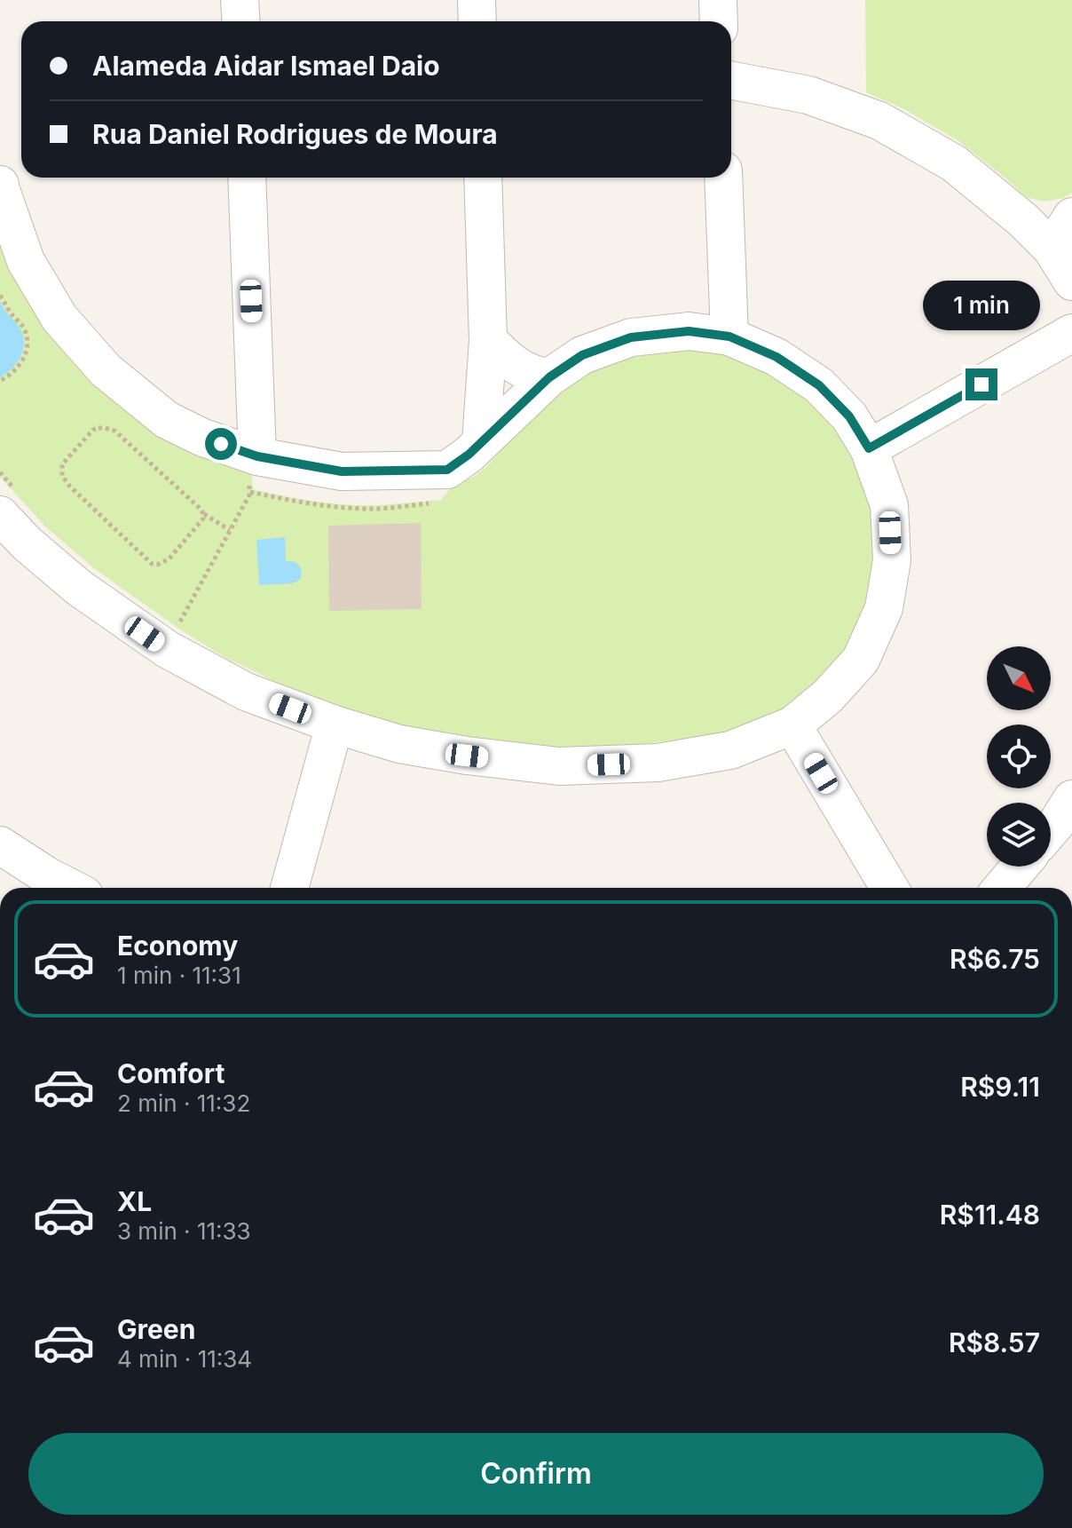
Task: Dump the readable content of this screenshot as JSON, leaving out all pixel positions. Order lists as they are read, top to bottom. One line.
{"north":"bottom right","page":{"banner":["Alameda Aidar Ismael Daio","Rua Daniel Rodrigues de Moura"],"bubble":"1 min","list":[{"name":"Economy","note":"1 min · 11:31","value":"R$6.75"},{"name":"Comfort","note":"2 min · 11:32","value":"R$9.11"},{"name":"XL","note":"3 min · 11:33","value":"R$11.48"},{"name":"Green","note":"4 min · 11:34","value":"R$8.57"}],"buttons":"Confirm"}}
